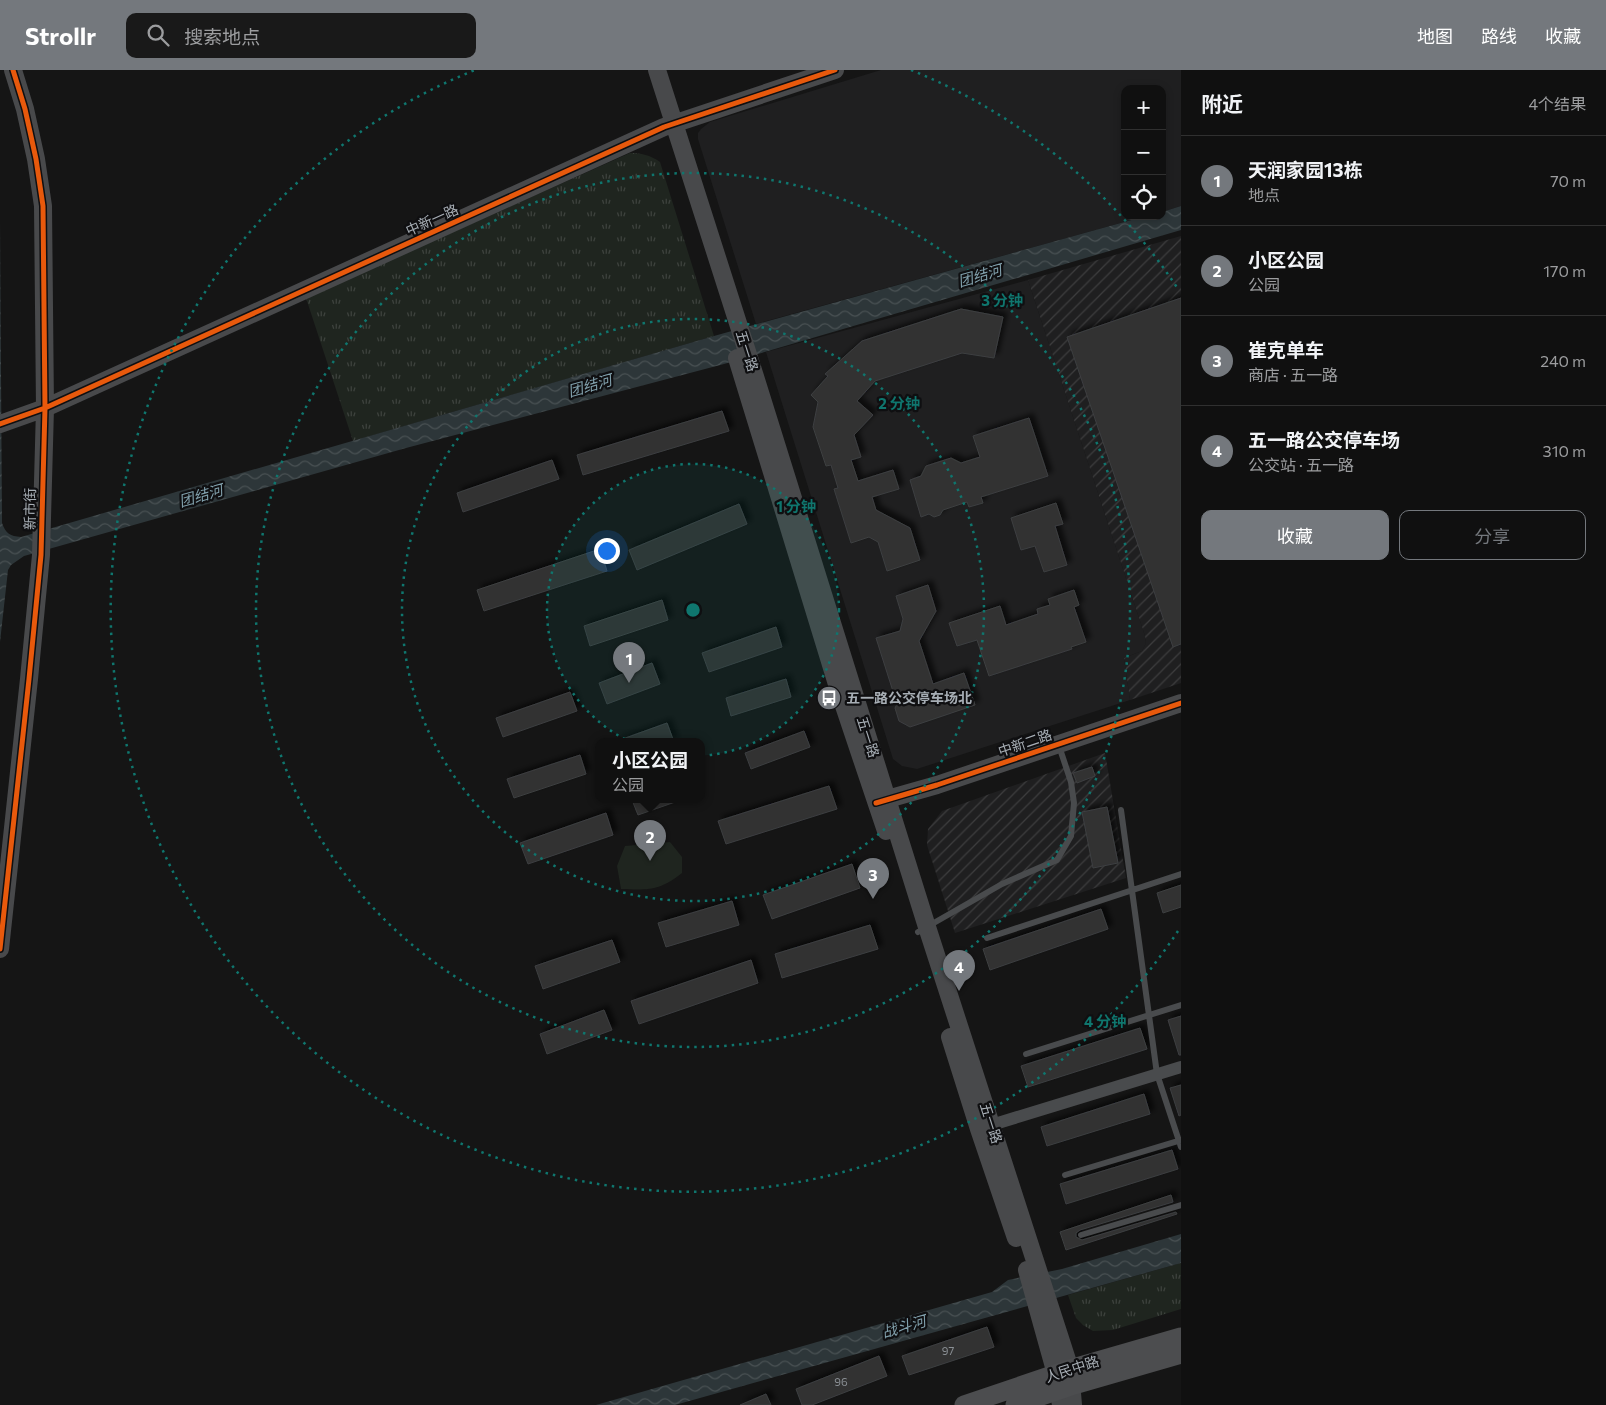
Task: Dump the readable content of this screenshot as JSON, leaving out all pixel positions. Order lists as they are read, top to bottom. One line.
{"streets":{"main road":["人民中路"],"street":["中新一路","五一路","新市街","中新二路"]},"crossings":[["中新一路","五一路"],["中新一路","新市街"],["五一路","中新二路"],["五一路","人民中路"]],"water":["团结河","战斗河"],"places":{"bus stop":["五一路公交停车场北"]},"house_numbers":["97","96"],"page":{"header":"Strollr","search":"搜索地点","nav":["地图","路线","收藏"],"heading":["附近","4个结果"],"map_buttons":["+","−"],"list":[{"mark":"1","name":"天润家园13栋","note":"地点","value":"70 m"},{"mark":"2","name":"小区公园","note":"公园","value":"170 m"},{"mark":"3","name":"崔克单车","note":"商店 · 五一路","value":"240 m"},{"mark":"4","name":"五一路公交停车场","note":"公交站 · 五一路","value":"310 m"}],"buttons":["收藏","分享"],"pins":["1","2","3","4"],"popup":["小区公园","公园"]},"rings":["3 分钟","2 分钟","1 分钟","4 分钟"]}
